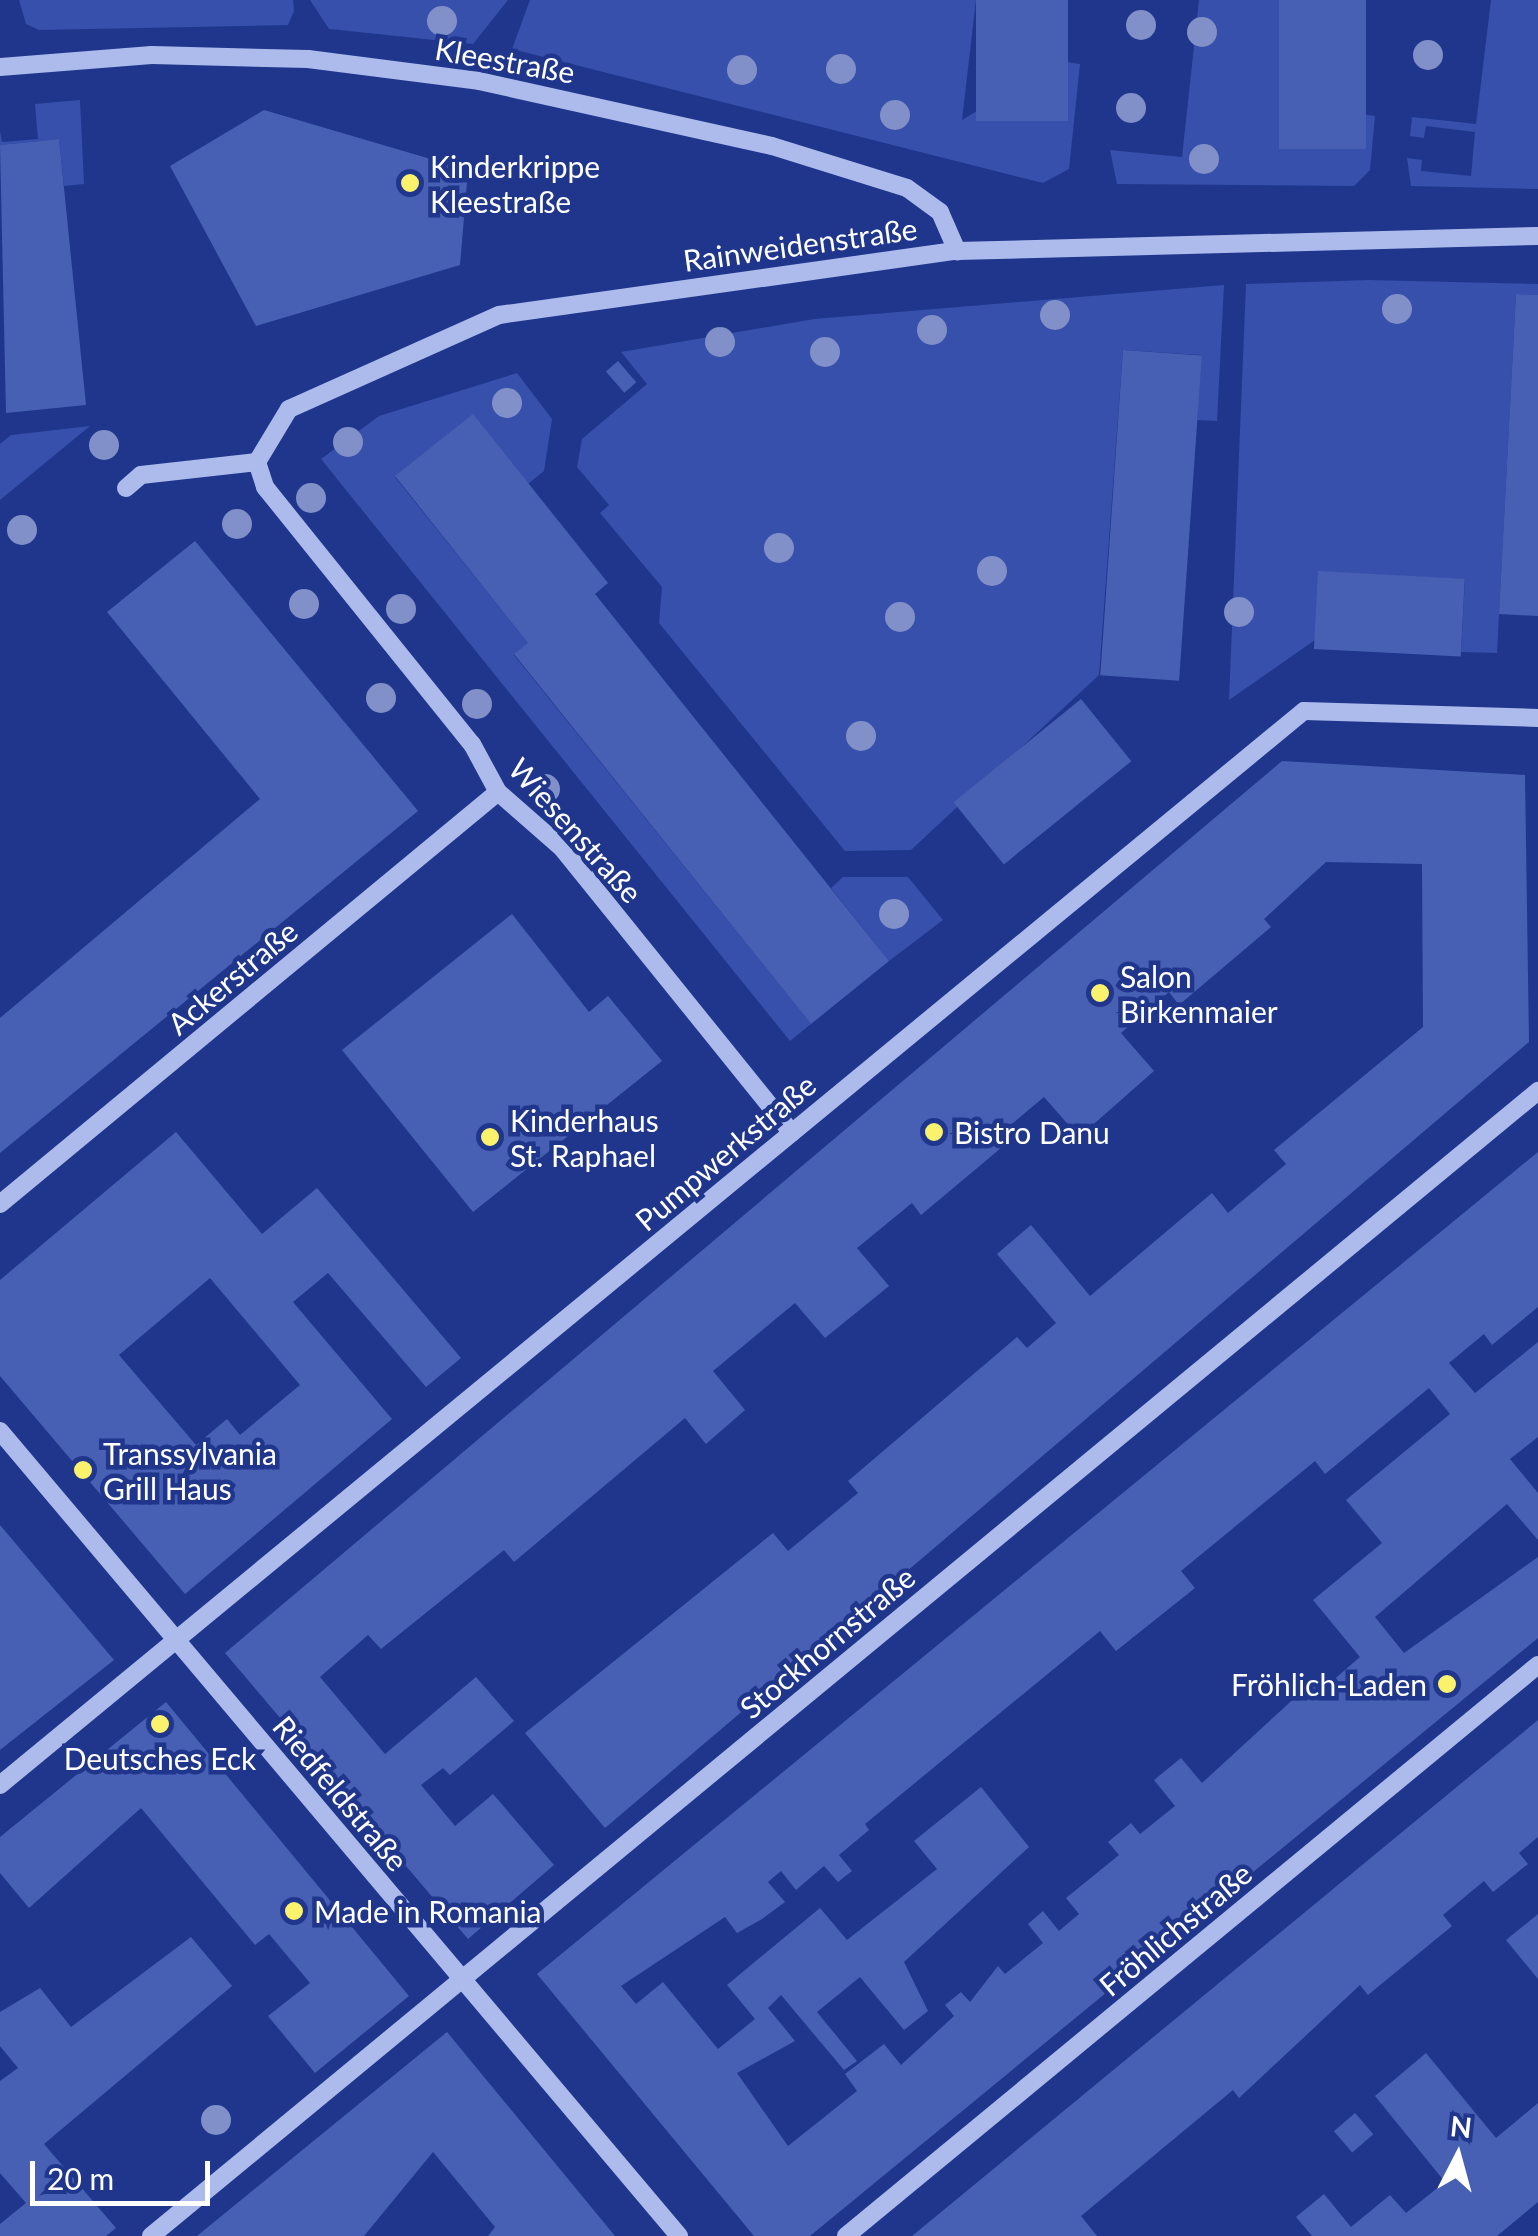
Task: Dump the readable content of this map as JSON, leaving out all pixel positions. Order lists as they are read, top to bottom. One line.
{"streets":{"street":["Kleestraße","Rainweidenstraße","Wiesenstraße","Ackerstraße","Pumpwerkstraße","Stockhornstraße","Riedfeldstraße","Fröhlichstraße"]},"crossings":[["Kleestraße","Rainweidenstraße"],["Rainweidenstraße","Wiesenstraße"],["Wiesenstraße","Ackerstraße"],["Wiesenstraße","Pumpwerkstraße"],["Pumpwerkstraße","Riedfeldstraße"],["Stockhornstraße","Riedfeldstraße"]],"places":["Kinderkrippe Kleestraße","Salon Birkenmaier","Bistro Danu","Kinderhaus St. Raphael","Transsylvania Grill Haus","Fröhlich-Laden","Deutsches Eck","Made in Romania"],"scale_bar":"20 m","north":"top"}
